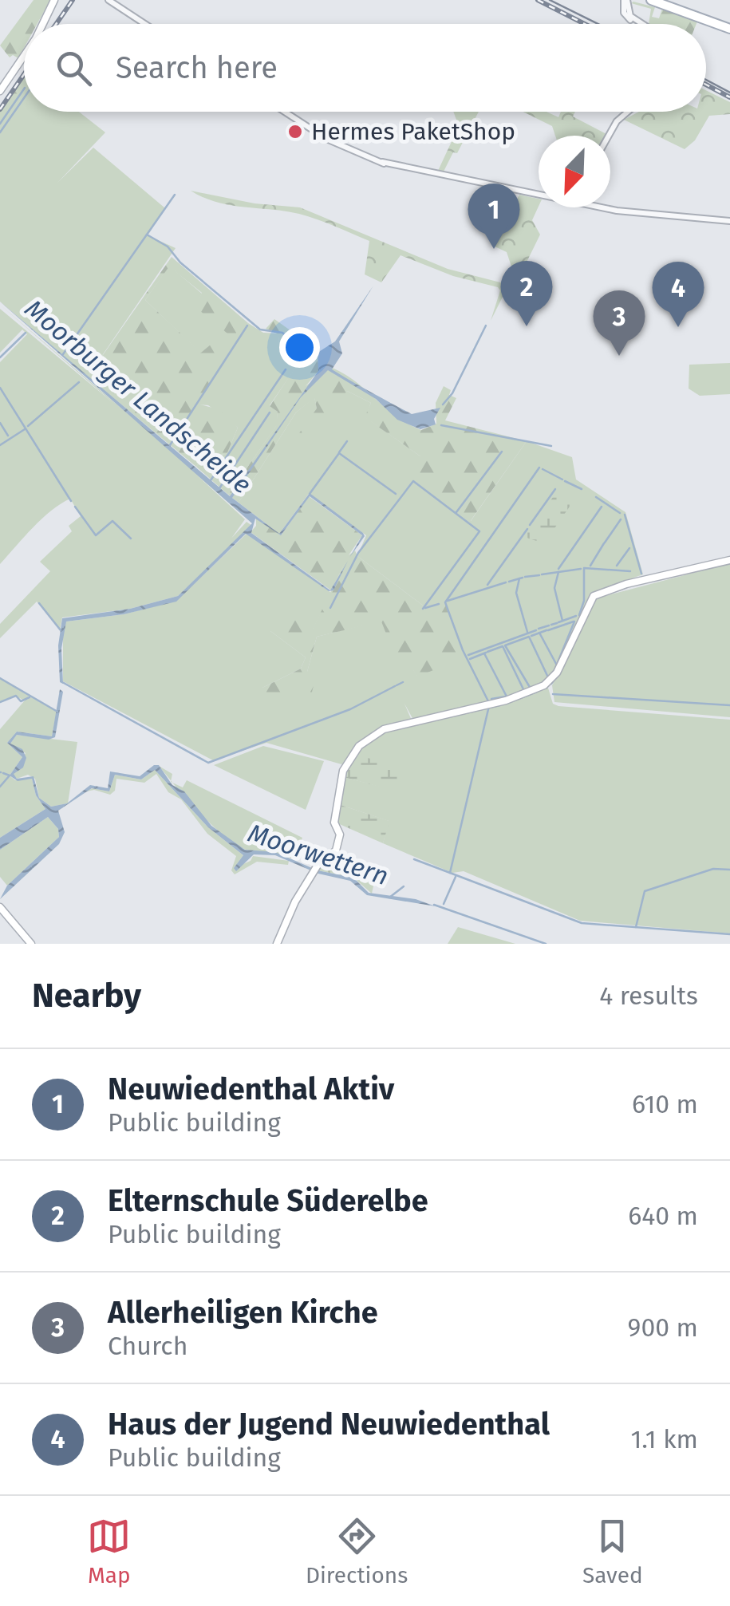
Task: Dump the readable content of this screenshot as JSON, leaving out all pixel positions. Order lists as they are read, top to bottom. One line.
{"water":["Moorburger Landscheide","Moorwettern"],"places":["Hermes PaketShop"],"north":"bottom left","page":{"search":"Search here","pins":["1","2","4","3"],"heading":["Nearby","4 results"],"list":[{"mark":"1","name":"Neuwiedenthal Aktiv","note":"Public building","value":"610 m"},{"mark":"2","name":"Elternschule Süderelbe","note":"Public building","value":"640 m"},{"mark":"3","name":"Allerheiligen Kirche","note":"Church","value":"900 m"},{"mark":"4","name":"Haus der Jugend Neuwiedenthal","note":"Public building","value":"1.1 km"}],"nav":["Map","Directions","Saved"]}}
